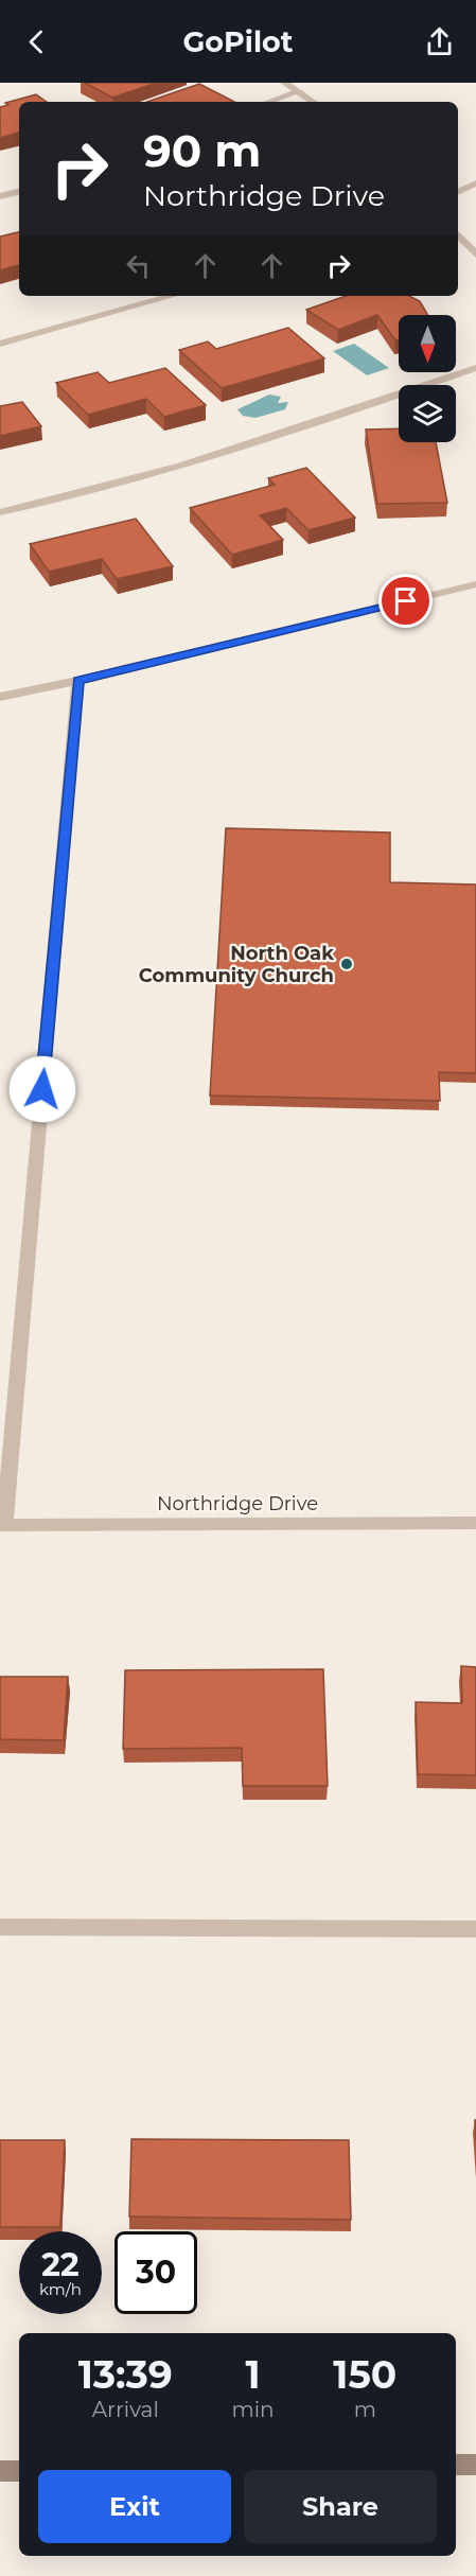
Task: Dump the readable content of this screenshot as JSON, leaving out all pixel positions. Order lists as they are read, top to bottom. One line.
{"streets":{"street":["Northridge Drive"]},"places":["North Oak Community Church"],"north":"bottom","page":{"header":"GoPilot","turn":["90 m","Northridge Drive"],"speed":"22 km/h","limit":"30","eta":["13:39","Arrival","1","min","150","m"],"buttons":["Exit","Share"]}}
